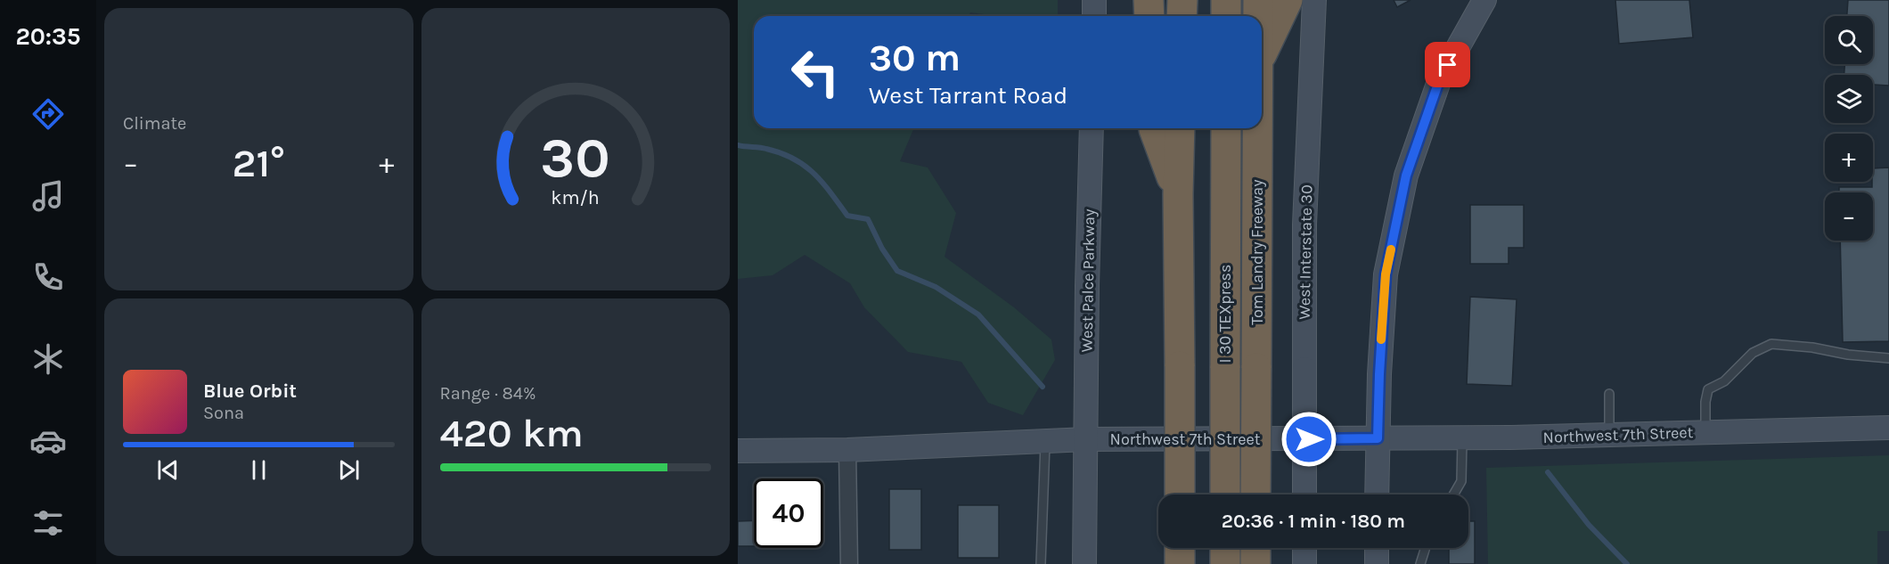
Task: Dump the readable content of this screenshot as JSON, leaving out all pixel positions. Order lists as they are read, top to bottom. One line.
{"streets":{"highway":["Tom Landry Freeway","I 30 TEXpress"],"street":["West Interstate 30","West Palce Parkway","Northwest 7th Street"]},"crossings":[["West Palce Parkway","Northwest 7th Street"]],"page":{"tabs":"20:35","tile":["Climate",["Range · 84%","420 km"]],"map_buttons":["+","−"],"turn":["30 m","West Tarrant Road"],"heat":["−","21°","+"],"song":["Blue Orbit","Sona"],"limit":"40","trip":"20:36 · 1 min · 180 m","gauge":["30","km/h"]}}
